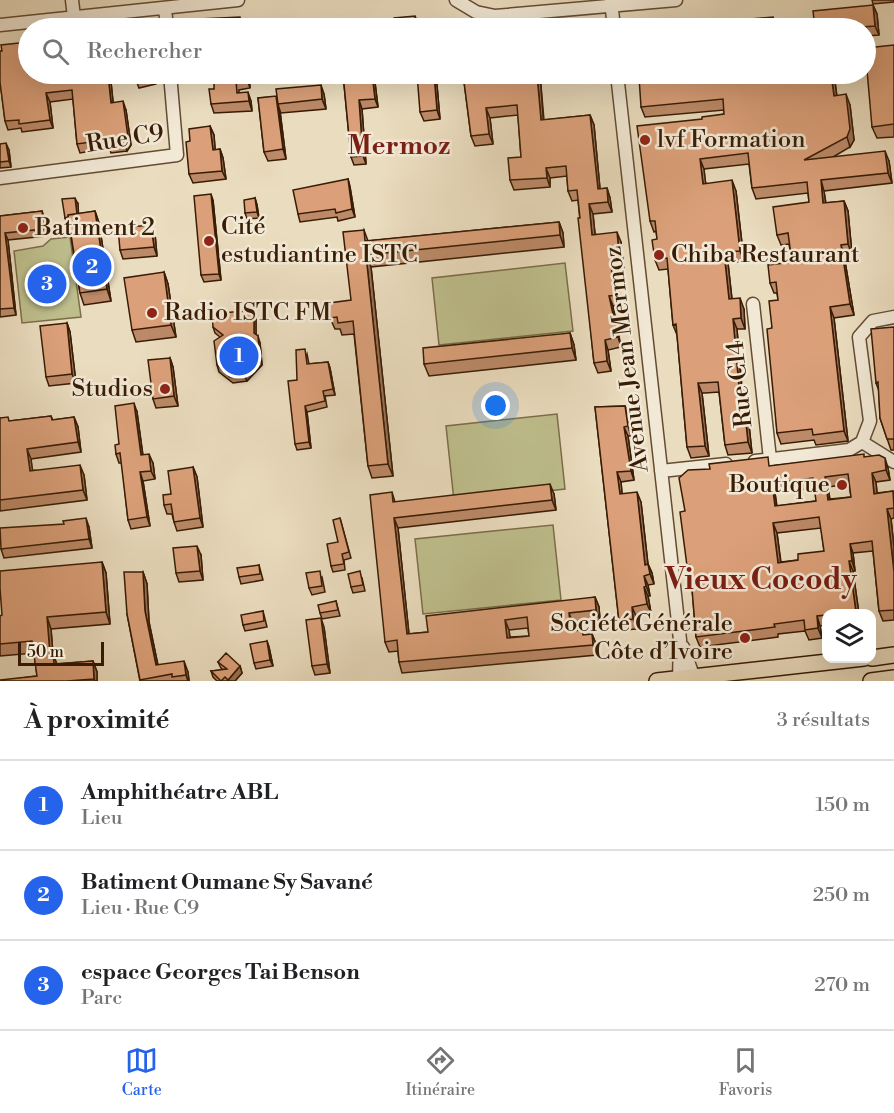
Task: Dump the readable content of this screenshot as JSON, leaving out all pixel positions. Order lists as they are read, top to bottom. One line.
{"streets":{"street":["Rue C9","Avenue Jean Mermoz","Rue C14"]},"districts":["Mermoz","Vieux Cocody"],"places":["lvf Formation","Batiment 2","Cité estudiantine ISTC","Chiba Restaurant","Radio ISTC FM","Studios","Boutique","Société Générale Côte d’Ivoire"],"scale_bar":"50 m","page":{"search":"Rechercher","pins":["2","3","1"],"scale":"50 m","heading":["À proximité","3 résultats"],"list":[{"mark":"1","name":"Amphithéatre ABL","note":"Lieu","value":"150 m"},{"mark":"2","name":"Batiment Oumane Sy Savané","note":"Lieu · Rue C9","value":"250 m"},{"mark":"3","name":"espace Georges Tai Benson","note":"Parc","value":"270 m"}],"nav":["Carte","Itinéraire","Favoris"]}}
